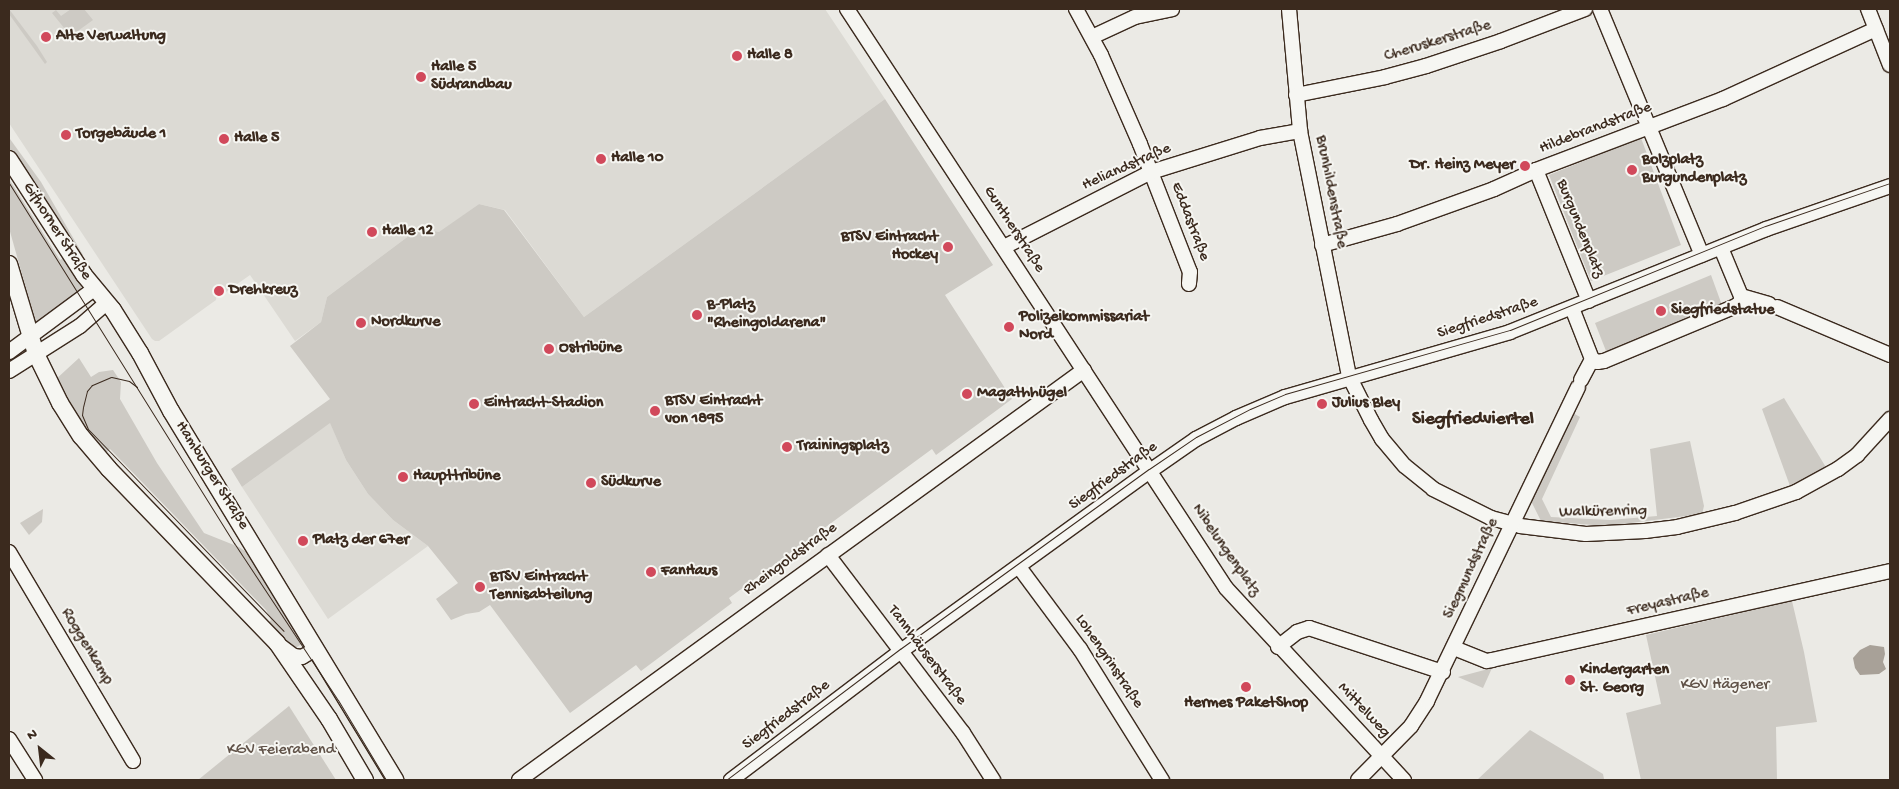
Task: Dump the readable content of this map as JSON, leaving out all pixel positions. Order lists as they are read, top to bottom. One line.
{"streets":{"main road":["Gifhorner Straße","Hamburger Straße"],"street":["Cheruskerstraße","Hildebrandstraße","Heliandstraße","Brunhildenstraße","Eddastraße","Burgundenplatz","Guntherstraße","Siegfriedstraße","Walkürenring","Nibelungenplatz","Rheingoldstraße","Siegmundstraße","Freyastraße","Roggenkamp","Tannhäuserstraße","Lohengrinstraße","Mittelweg"]},"crossings":[["Cheruskerstraße","Brunhildenstraße"],["Hildebrandstraße","Brunhildenstraße"],["Hildebrandstraße","Burgundenplatz"],["Heliandstraße","Brunhildenstraße"],["Heliandstraße","Eddastraße"],["Heliandstraße","Guntherstraße"],["Brunhildenstraße","Siegfriedstraße"],["Brunhildenstraße","Walkürenring"],["Burgundenplatz","Siegfriedstraße"],["Guntherstraße","Siegfriedstraße"],["Guntherstraße","Nibelungenplatz"],["Guntherstraße","Rheingoldstraße"],["Gifhorner Straße","Hamburger Straße"],["Siegfriedstraße","Walkürenring"],["Siegfriedstraße","Nibelungenplatz"],["Siegfriedstraße","Tannhäuserstraße"],["Siegfriedstraße","Lohengrinstraße"],["Walkürenring","Siegmundstraße"],["Nibelungenplatz","Mittelweg"],["Rheingoldstraße","Tannhäuserstraße"],["Siegmundstraße","Freyastraße"],["Siegmundstraße","Mittelweg"]],"districts":["Siegfriedviertel"],"parks":["KGV Hägener","KGV Feierabend"],"places":["Alte Verwaltung","Halle 8","Halle 5 Südrandbau","Torgebäude 1","Halle 5","Halle 10","Dr. Heinz Meyer","Bolzplatz Burgundenplatz","Halle 12","BTSV Eintracht Hockey","Drehkreuz","Siegfriedstatue","B-Platz \"Rheingoldarena\"","Nordkurve","Polizeikommissariat Nord","Ostribüne","Magathhügel","Eintracht-Stadion","Julius Bley","BTSV Eintracht von 1895","Trainingsplatz","Haupttribüne","Südkurve","Platz der 67er","FanHaus","BTSV Eintracht Tennisabteilung","Kindergarten St. Georg","Hermes PaketShop"],"north":"top left"}
